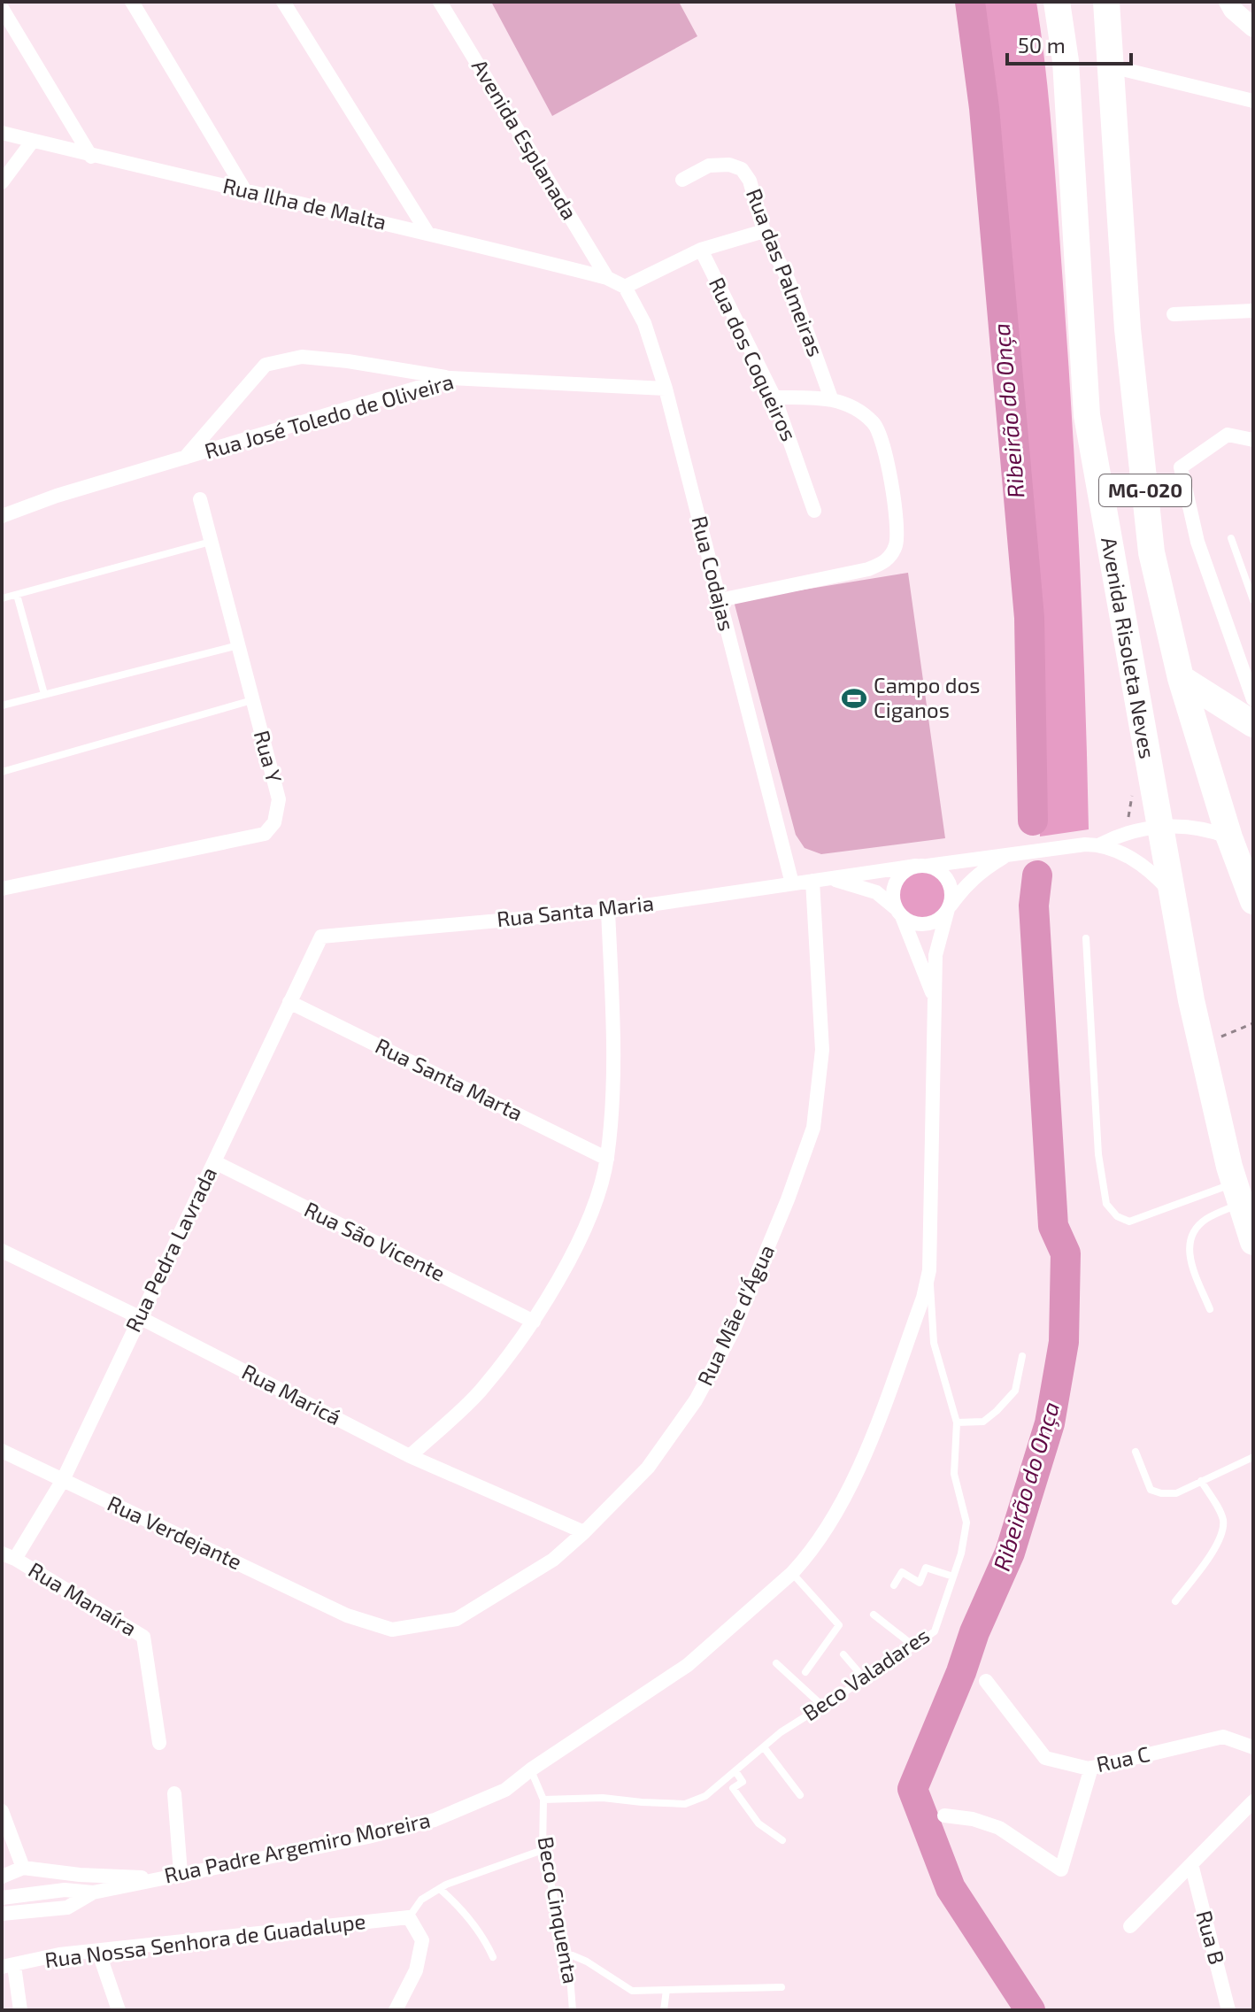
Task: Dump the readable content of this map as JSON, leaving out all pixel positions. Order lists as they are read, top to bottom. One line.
{"streets":{"highway":["MG-020","Avenida Risoleta Neves"],"street":["Avenida Esplanada","Rua Ilha de Malta","Rua das Palmeiras","Rua dos Coqueiros","Rua José Toledo de Oliveira","Rua Codajas","Rua Y","Rua Santa Maria","Rua Santa Marta","Rua São Vicente","Rua Pedra Lavrada","Rua Mãe d'Água","Rua Maricá","Rua Verdejante","Rua Manaíra","Rua C","Rua Padre Argemiro Moreira","Rua B","Rua Nossa Senhora de Guadalupe"],"lane":["Beco Valadares","Beco Cinquenta"]},"crossings":[["Avenida Esplanada","Rua Ilha de Malta"],["Rua José Toledo de Oliveira","Rua Codajas"],["Rua Codajas","Rua Santa Maria"],["Avenida Risoleta Neves","Rua Santa Maria"],["Rua Santa Maria","Rua Pedra Lavrada"],["Rua Santa Maria","Rua Mãe d'Água"],["Rua Santa Maria","Rua Padre Argemiro Moreira"],["Rua Santa Marta","Rua Pedra Lavrada"],["Rua São Vicente","Rua Pedra Lavrada"],["Rua Pedra Lavrada","Rua Maricá"],["Rua Pedra Lavrada","Rua Verdejante"],["Rua Pedra Lavrada","Rua Manaíra"],["Rua Mãe d'Água","Rua Maricá"],["Rua Mãe d'Água","Rua Verdejante"],["Beco Valadares","Rua Padre Argemiro Moreira"],["Beco Valadares","Beco Cinquenta"],["Rua Padre Argemiro Moreira","Beco Cinquenta"]],"water":["Ribeirão do Onça"],"places":{"sports":["Campo dos Ciganos"]},"scale_bar":"50 m"}
